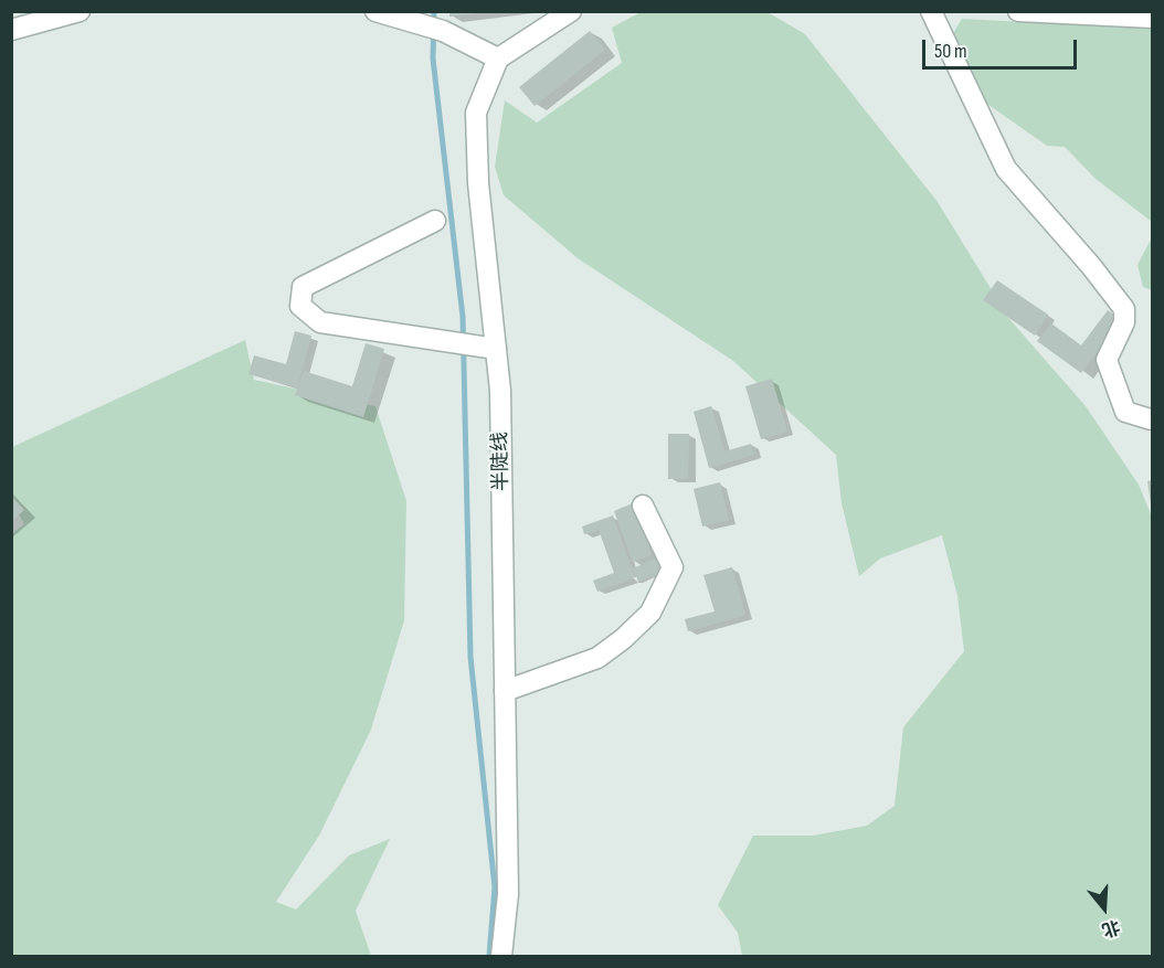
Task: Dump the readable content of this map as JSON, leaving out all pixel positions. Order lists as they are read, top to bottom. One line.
{"streets":{"street":["半陡线"]},"scale_bar":"50 m","north":"bottom"}
